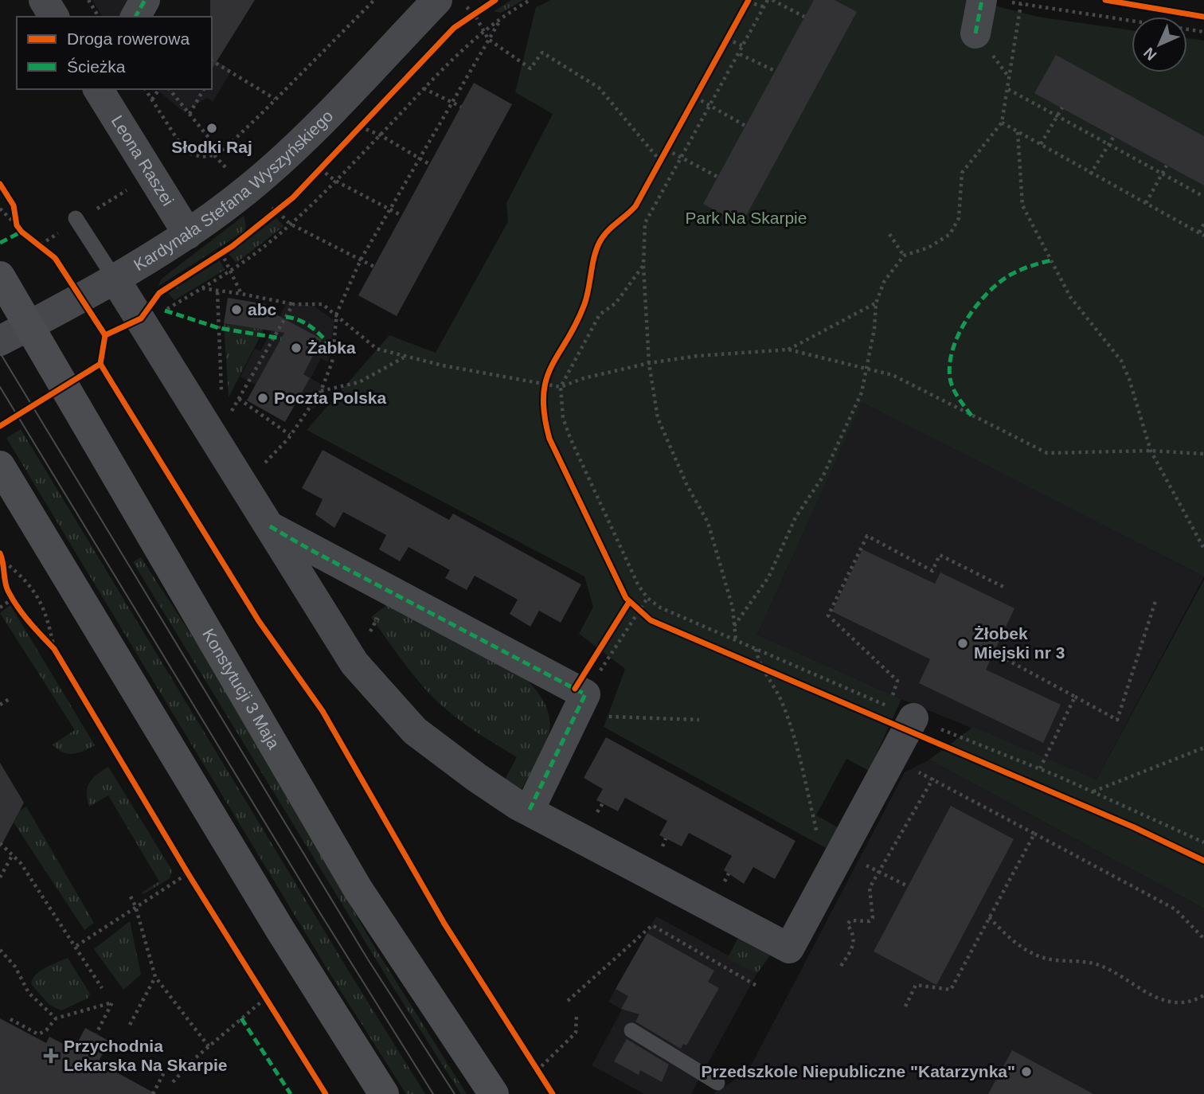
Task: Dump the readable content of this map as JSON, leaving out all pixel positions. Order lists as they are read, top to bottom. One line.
{"streets":{"street":["Leona Raszei","Kardynała Stefana Wyszyńskiego","Konstytucji 3 Maja"]},"crossings":[["Leona Raszei","Kardynała Stefana Wyszyńskiego"],["Kardynała Stefana Wyszyńskiego","Konstytucji 3 Maja"]],"parks":["Park Na Skarpie"],"places":{"other":["Słodki Raj","abc","Żabka","Poczta Polska","Żłobek Miejski nr 3","Przedszkole Niepubliczne \"Katarzynka\""],"health":["Przychodnia Lekarska Na Skarpie"]},"legend":["Droga rowerowa","Ścieżka"],"north":"bottom left"}
